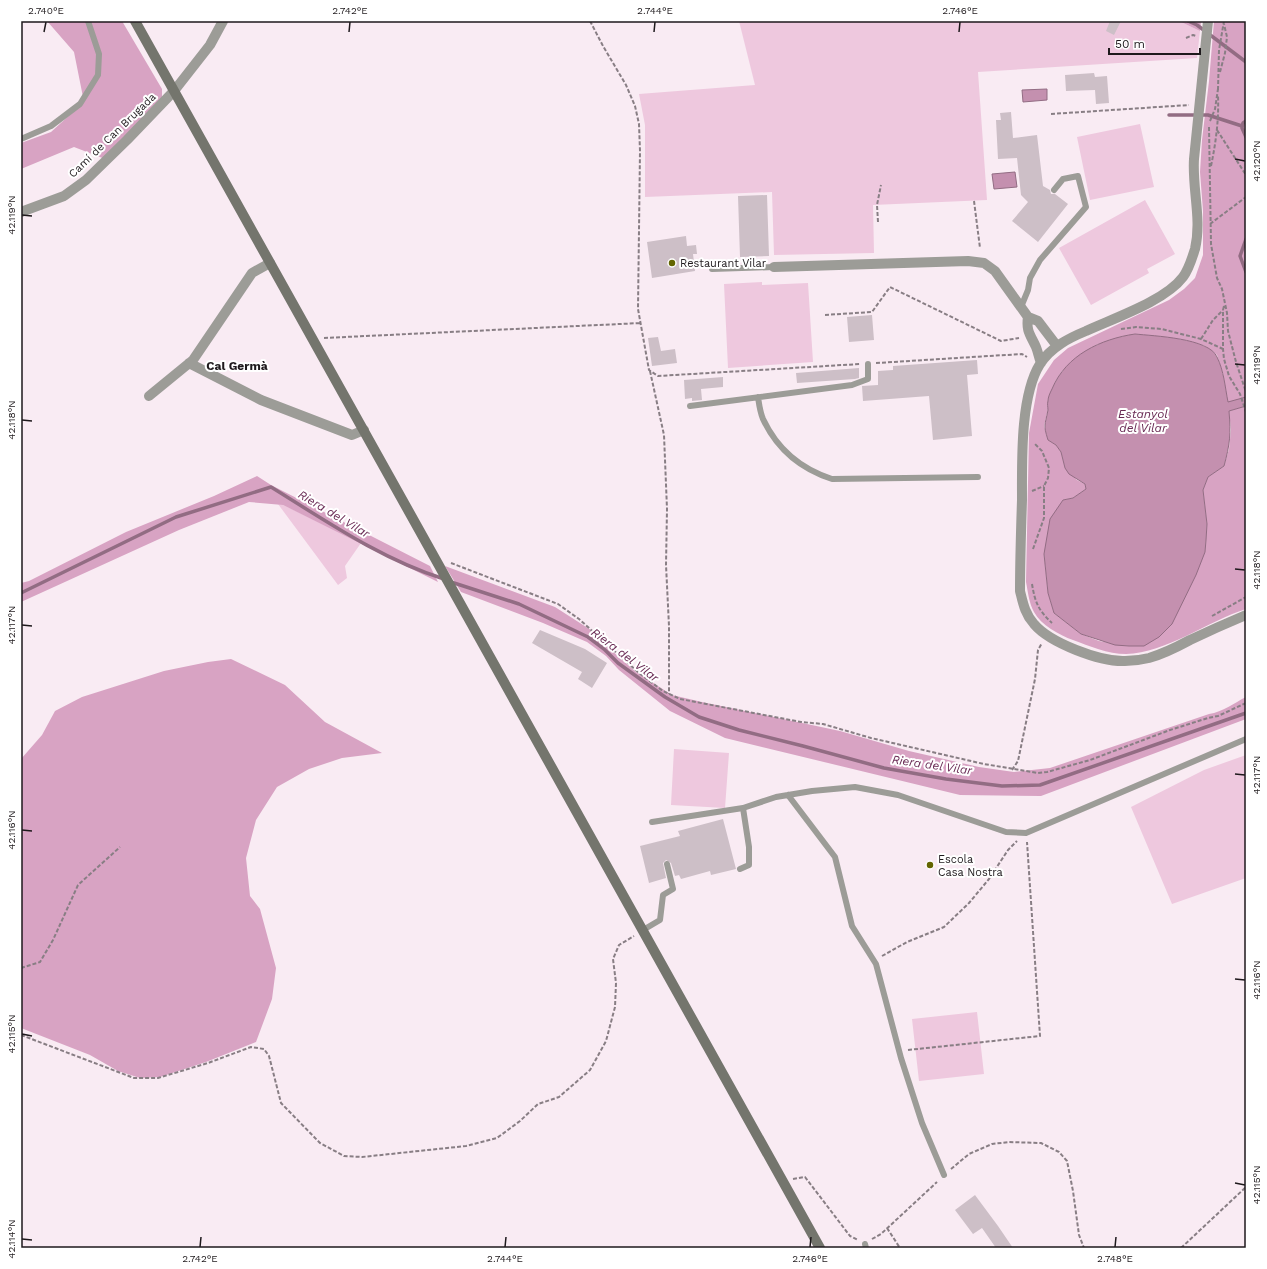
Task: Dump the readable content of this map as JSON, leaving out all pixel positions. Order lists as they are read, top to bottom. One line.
{"streets":{"street":["Camí de Can Brugada"]},"districts":["Cal Germà"],"water":["Estanyol del Vilar","Riera del Vilar"],"places":["Restaurant Vilar","Escola Casa Nostra"],"scale_bar":"50 m","coordinates":["2.740°E","2.742°E","2.744°E","2.746°E","42.120°N","42.119°N","42.118°N","42.117°N","42.116°N","42.115°N","42.114°N","2.748°E"]}
